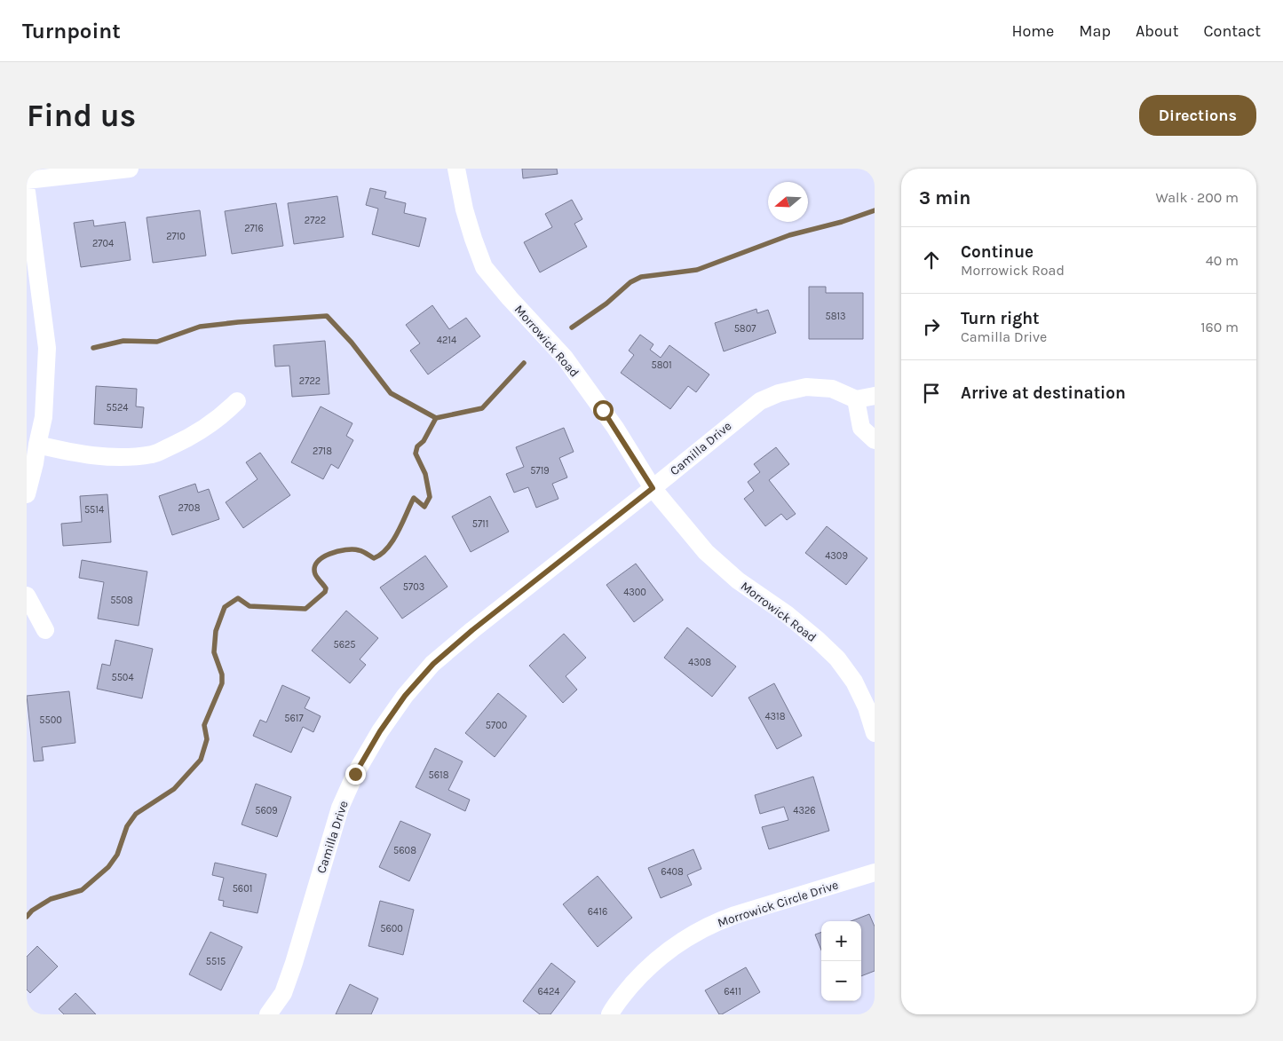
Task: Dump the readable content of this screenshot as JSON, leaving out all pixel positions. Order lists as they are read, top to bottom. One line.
{"streets":{"street":["Morrowick Road","Camilla Drive","Morrowick Circle Drive"]},"crossings":[["Morrowick Road","Camilla Drive"]],"house_numbers":["2722","2716","2710","2704","5813","5807","4214","5801","2722","5524","2718","5719","2708","5514","5711","4309","5703","4300","5508","5625","4308","5504","4318","5617","5500","5700","5618","5609","4326","5608","6408","5601","6416","5600","5515","6424","6411"],"north":"left","page":{"header":"Turnpoint","nav":["Home","Map","About","Contact"],"buttons":"Directions","title":"Find us","heading":["3 min","Walk · 200 m"],"list":[["Continue","Morrowick Road","40 m"],["Turn right","Camilla Drive","160 m"],"Arrive at destination"],"map_buttons":["+","−"]}}
